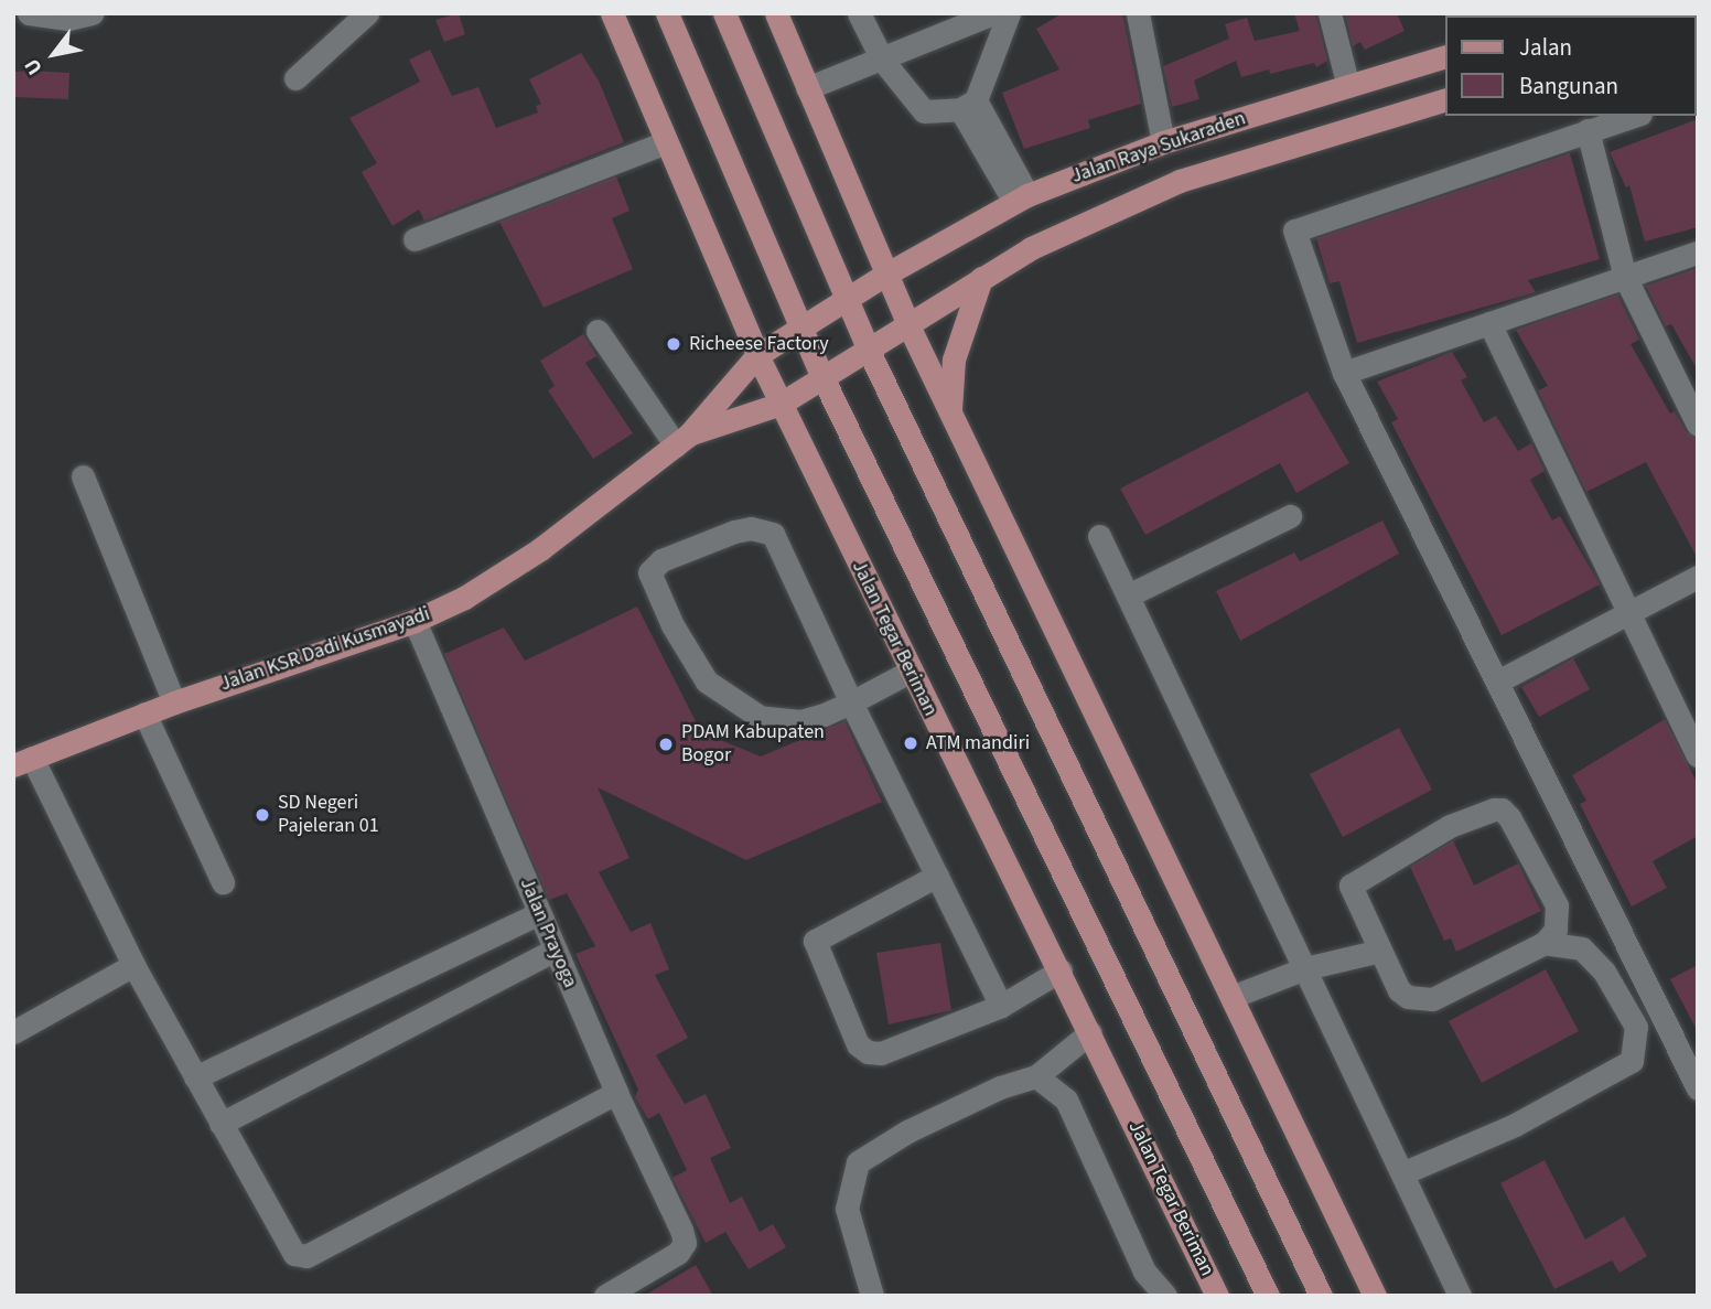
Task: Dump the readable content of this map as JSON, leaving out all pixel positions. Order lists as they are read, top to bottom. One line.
{"streets":{"main road":["Jalan Raya Sukaraden","Jalan Tegar Beriman","Jalan KSR Dadi Kusmayadi"],"street":["Jalan Prayoga"]},"crossings":[["Jalan Raya Sukaraden","Jalan KSR Dadi Kusmayadi"],["Jalan Tegar Beriman","Jalan KSR Dadi Kusmayadi"],["Jalan KSR Dadi Kusmayadi","Jalan Prayoga"]],"places":["Richeese Factory","ATM mandiri","PDAM Kabupaten Bogor","SD Negeri Pajeleran 01"],"legend":["Jalan","Bangunan"],"north":"bottom left"}
